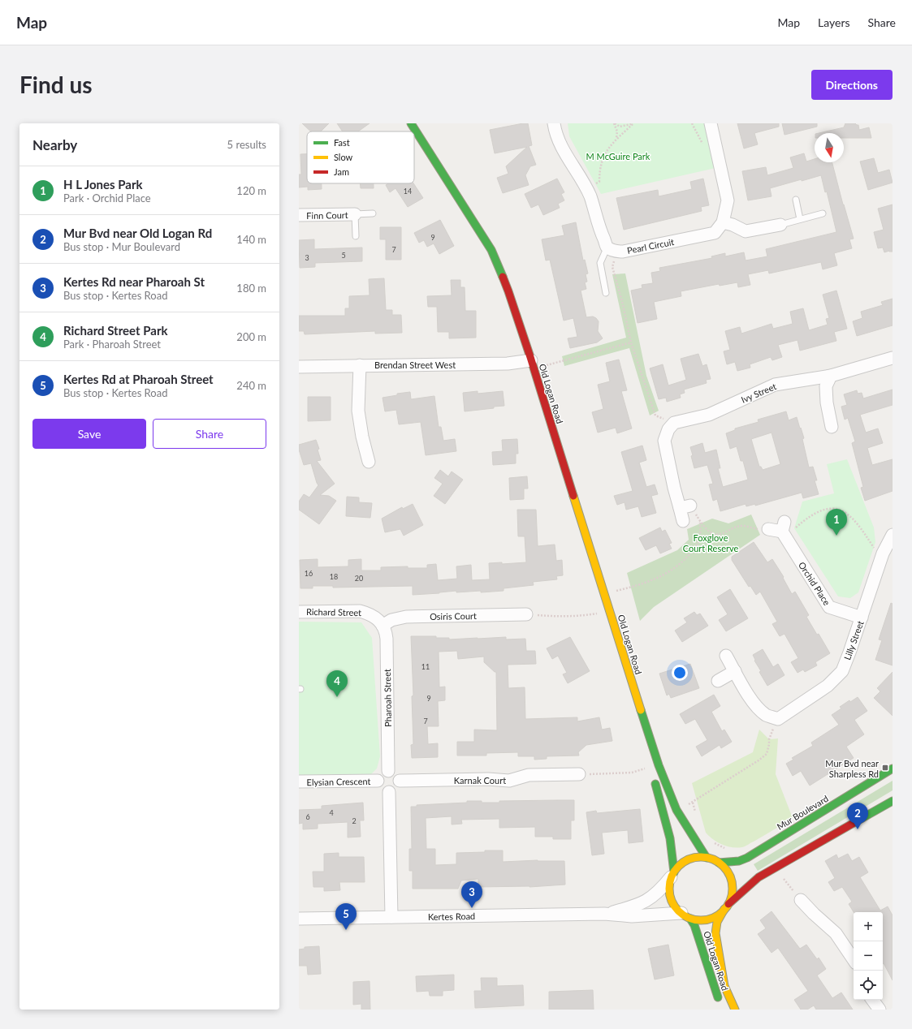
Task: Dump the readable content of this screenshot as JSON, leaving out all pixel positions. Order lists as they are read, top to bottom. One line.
{"streets":{"main road":["Old Logan Road","Mur Boulevard"],"street":["Finn Court","Pearl Circuit","Brendan Street West","Ivy Street","Orchid Place","Richard Street","Osiris Court","Lilly Street","Pharoah Street","Karnak Court","Elysian Crescent","Kertes Road"]},"crossings":[["Brendan Street West","Old Logan Road"],["Old Logan Road","Mur Boulevard"],["Old Logan Road","Kertes Road"],["Orchid Place","Lilly Street"],["Richard Street","Osiris Court"],["Richard Street","Pharoah Street"],["Osiris Court","Pharoah Street"],["Pharoah Street","Karnak Court"],["Pharoah Street","Elysian Crescent"],["Karnak Court","Elysian Crescent"],["Mur Boulevard","Kertes Road"]],"parks":["M McGuire Park","Foxglove Court Reserve"],"places":{"transit":["Mur Bvd near Sharpless Rd"]},"house_numbers":["14","9","7","5","3","16","18","20","11","9","7","4","6","2"],"legend":["Fast","Slow","Jam"],"north":"bottom","page":{"header":"Map","nav":["Map","Layers","Share"],"buttons":["Directions",["Save","Share"]],"title":"Find us","heading":["Nearby","5 results"],"list":[{"mark":"1","name":"H L Jones Park","note":"Park · Orchid Place","value":"120 m"},{"mark":"2","name":"Mur Bvd near Old Logan Rd","note":"Bus stop · Mur Boulevard","value":"140 m"},{"mark":"3","name":"Kertes Rd near Pharoah St","note":"Bus stop · Kertes Road","value":"180 m"},{"mark":"4","name":"Richard Street Park","note":"Park · Pharoah Street","value":"200 m"},{"mark":"5","name":"Kertes Rd at Pharoah Street","note":"Bus stop · Kertes Road","value":"240 m"}],"pins":["1","4","2","3","5"],"map_buttons":["+","−"]}}
